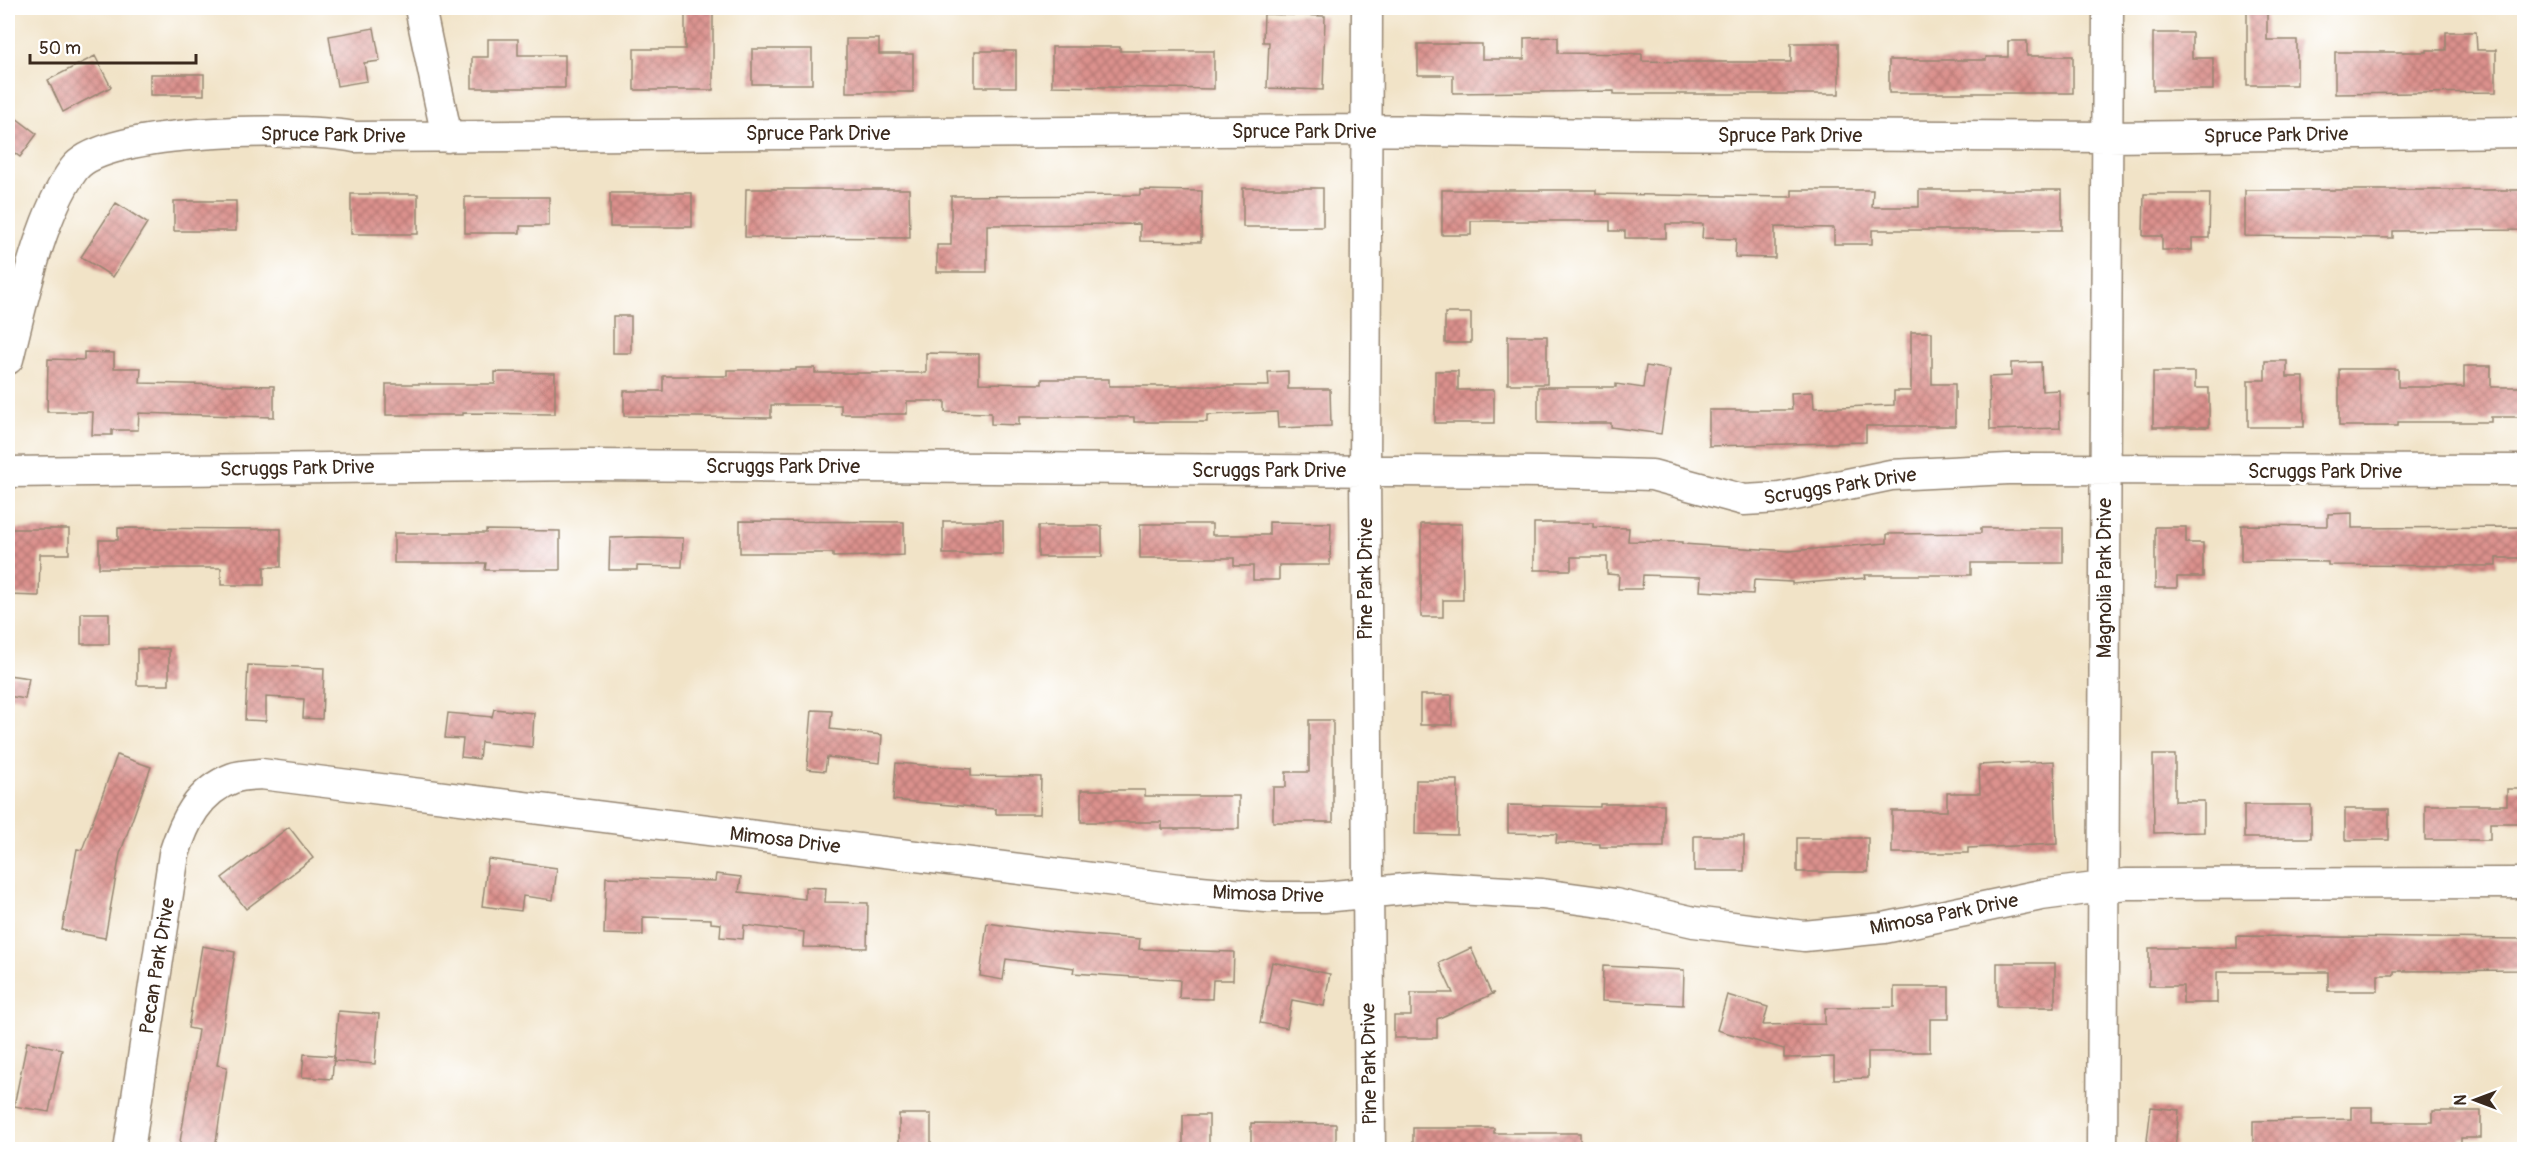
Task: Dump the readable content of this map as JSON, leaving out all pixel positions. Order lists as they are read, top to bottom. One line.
{"streets":{"street":["Spruce Park Drive","Scruggs Park Drive","Magnolia Park Drive","Pine Park Drive","Mimosa Drive","Mimosa Park Drive","Pecan Park Drive"]},"crossings":[["Spruce Park Drive","Magnolia Park Drive"],["Spruce Park Drive","Pine Park Drive"],["Scruggs Park Drive","Magnolia Park Drive"],["Scruggs Park Drive","Pine Park Drive"],["Magnolia Park Drive","Mimosa Park Drive"],["Pine Park Drive","Mimosa Drive"],["Pine Park Drive","Mimosa Park Drive"],["Mimosa Drive","Mimosa Park Drive"],["Mimosa Drive","Pecan Park Drive"]],"scale_bar":"50 m","north":"left"}
